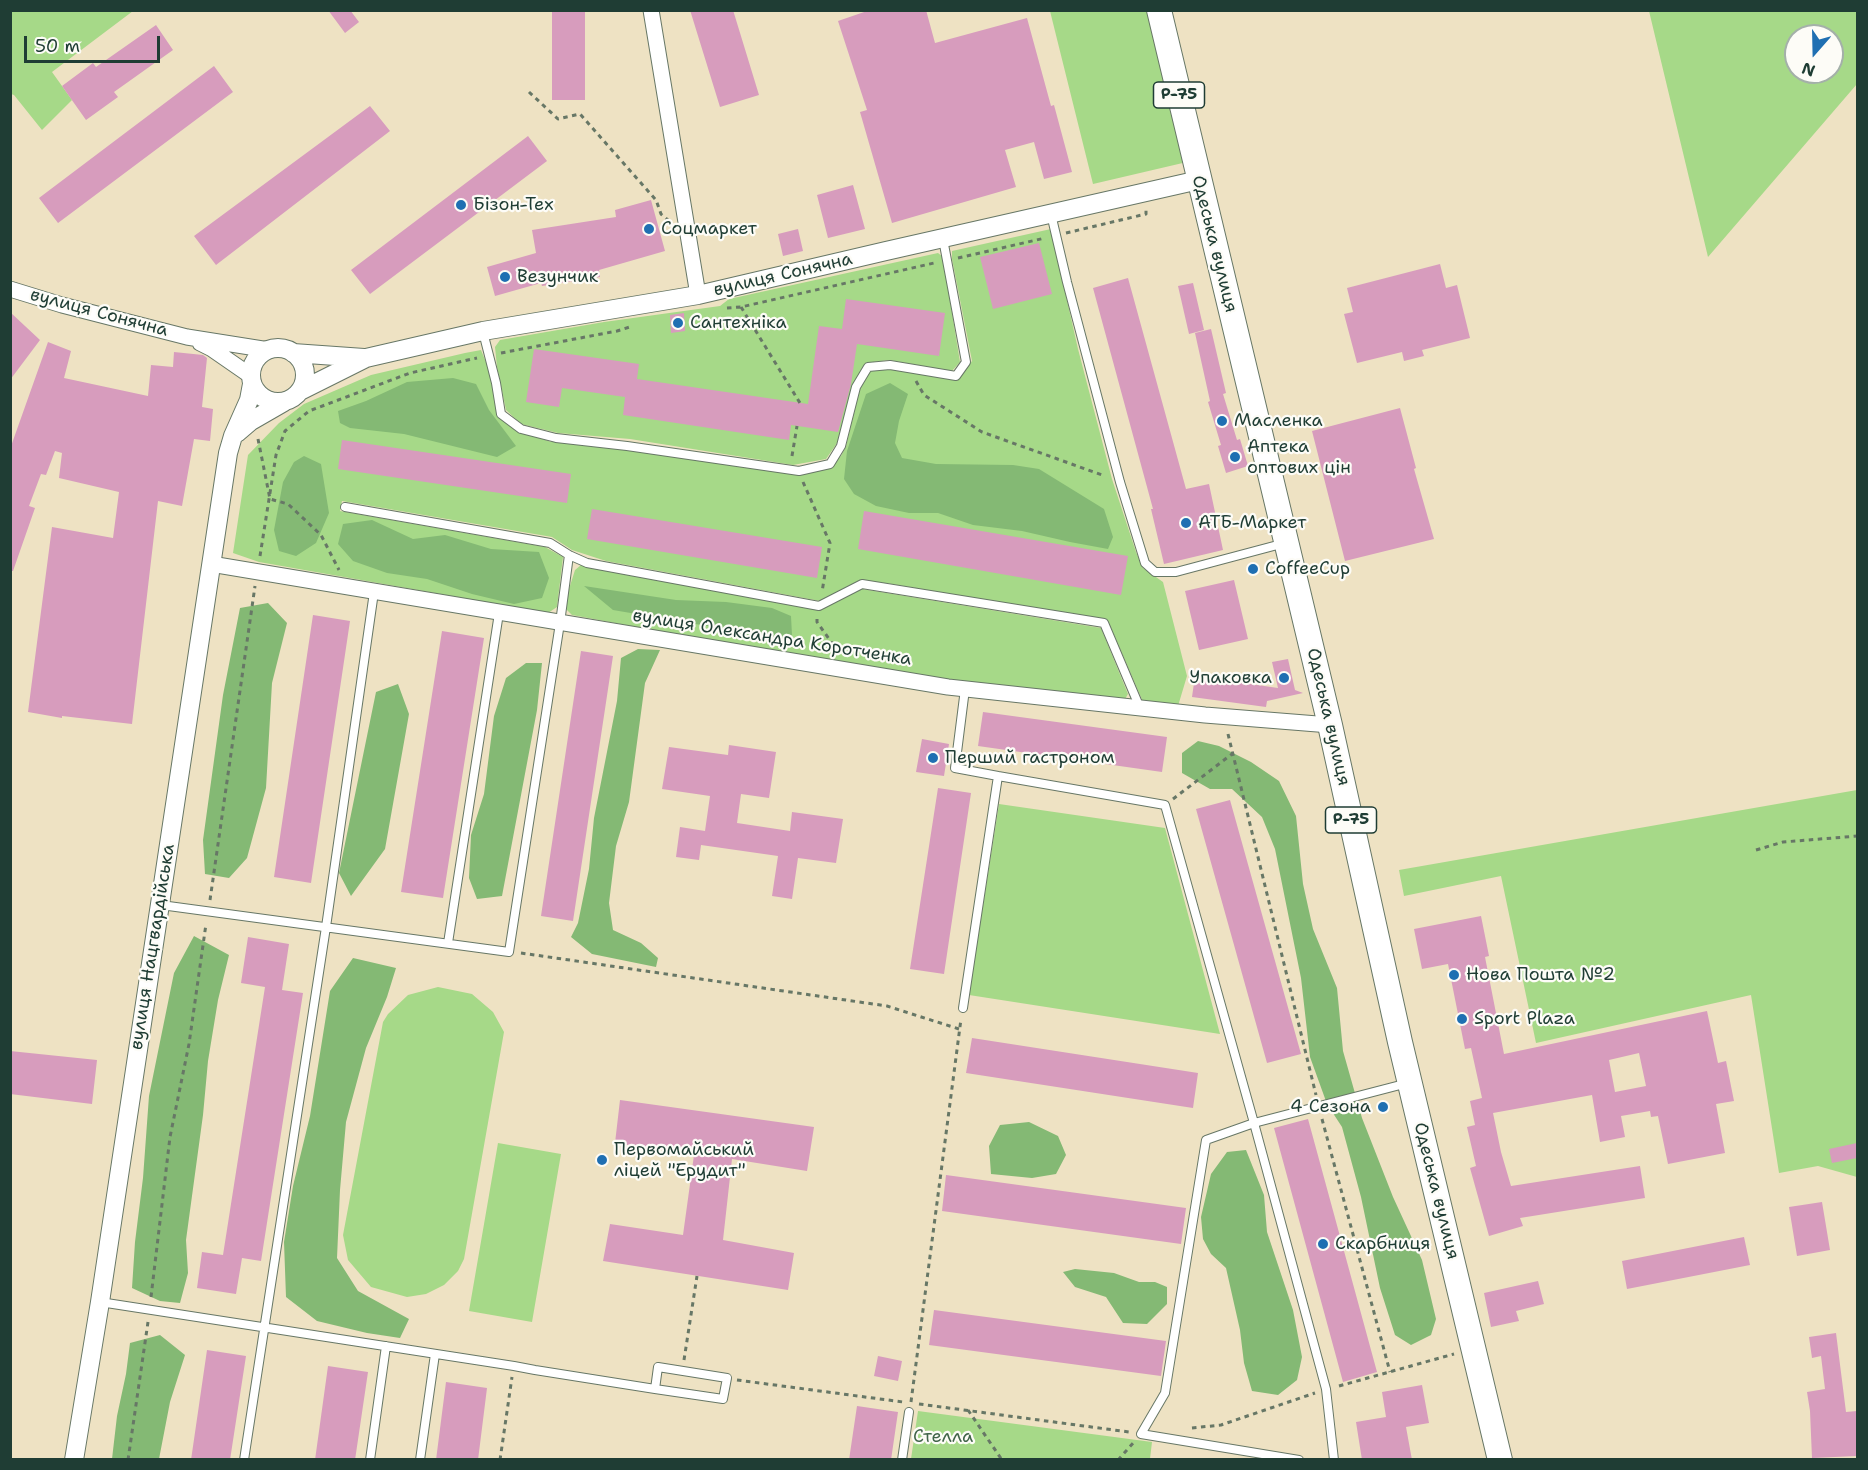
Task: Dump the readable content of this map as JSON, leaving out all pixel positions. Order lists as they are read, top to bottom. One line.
{"streets":{"main road":["Р-75","Одеська вулиця"],"street":["вулиця Сонячна","вулиця Олександра Коротченка","вулиця Нацгвардійська"]},"crossings":[["Одеська вулиця","вулиця Сонячна"],["Одеська вулиця","вулиця Олександра Коротченка"],["вулиця Сонячна","вулиця Нацгвардійська"],["вулиця Олександра Коротченка","вулиця Нацгвардійська"]],"parks":["Стелла"],"places":["Бізон-Тех","Соцмаркет","Везунчик","Сантехніка","Масленка","Аптека оптових цін","АТБ-Маркет","CoffeeCup","Упаковка","Перший гастроном","Нова Пошта №2","Sport Plaza","4 Сезона","Первомайський ліцей \"Ерудит\"","Скарбниця"],"scale_bar":"50 m","north":"bottom"}
